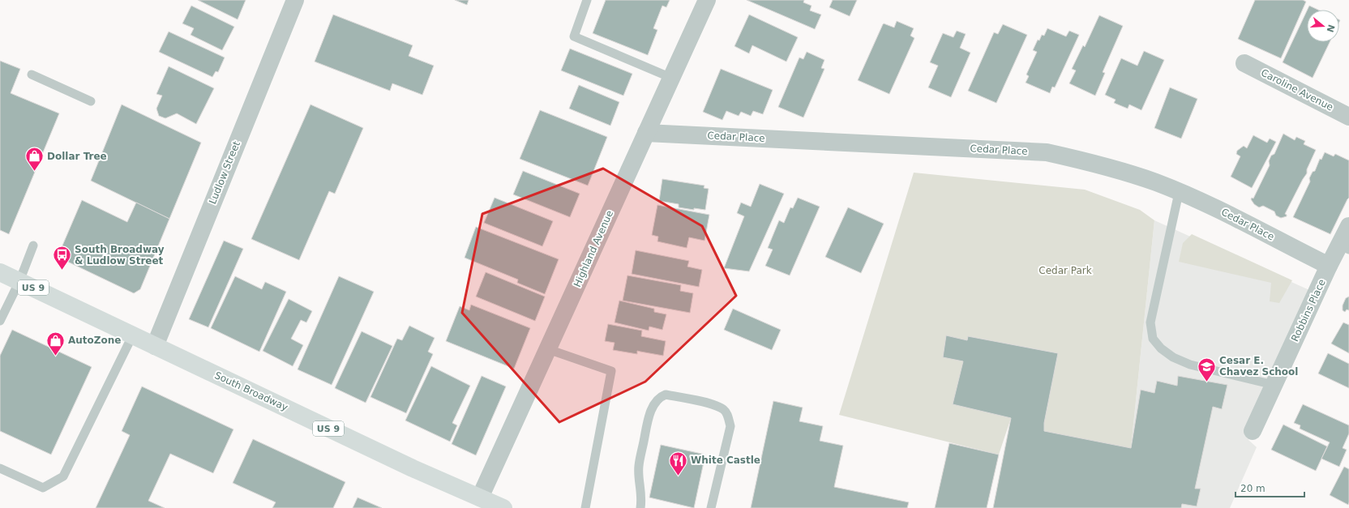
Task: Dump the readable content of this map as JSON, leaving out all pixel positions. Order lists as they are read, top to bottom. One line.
{"streets":{"main road":["US 9","South Broadway"],"street":["Caroline Avenue","Cedar Place","Ludlow Street","Highland Avenue","Robbins Place"]},"crossings":[["Cedar Place","Highland Avenue"],["Cedar Place","Robbins Place"],["Ludlow Street","South Broadway"],["Highland Avenue","South Broadway"]],"parks":["Cedar Park"],"places":{"shop":["Dollar Tree","AutoZone"],"bus stop":["South Broadway & Ludlow Street"],"school or university":["Cesar E. Chavez School"],"restaurant":["White Castle"]},"scale_bar":"20 m","north":"right"}
